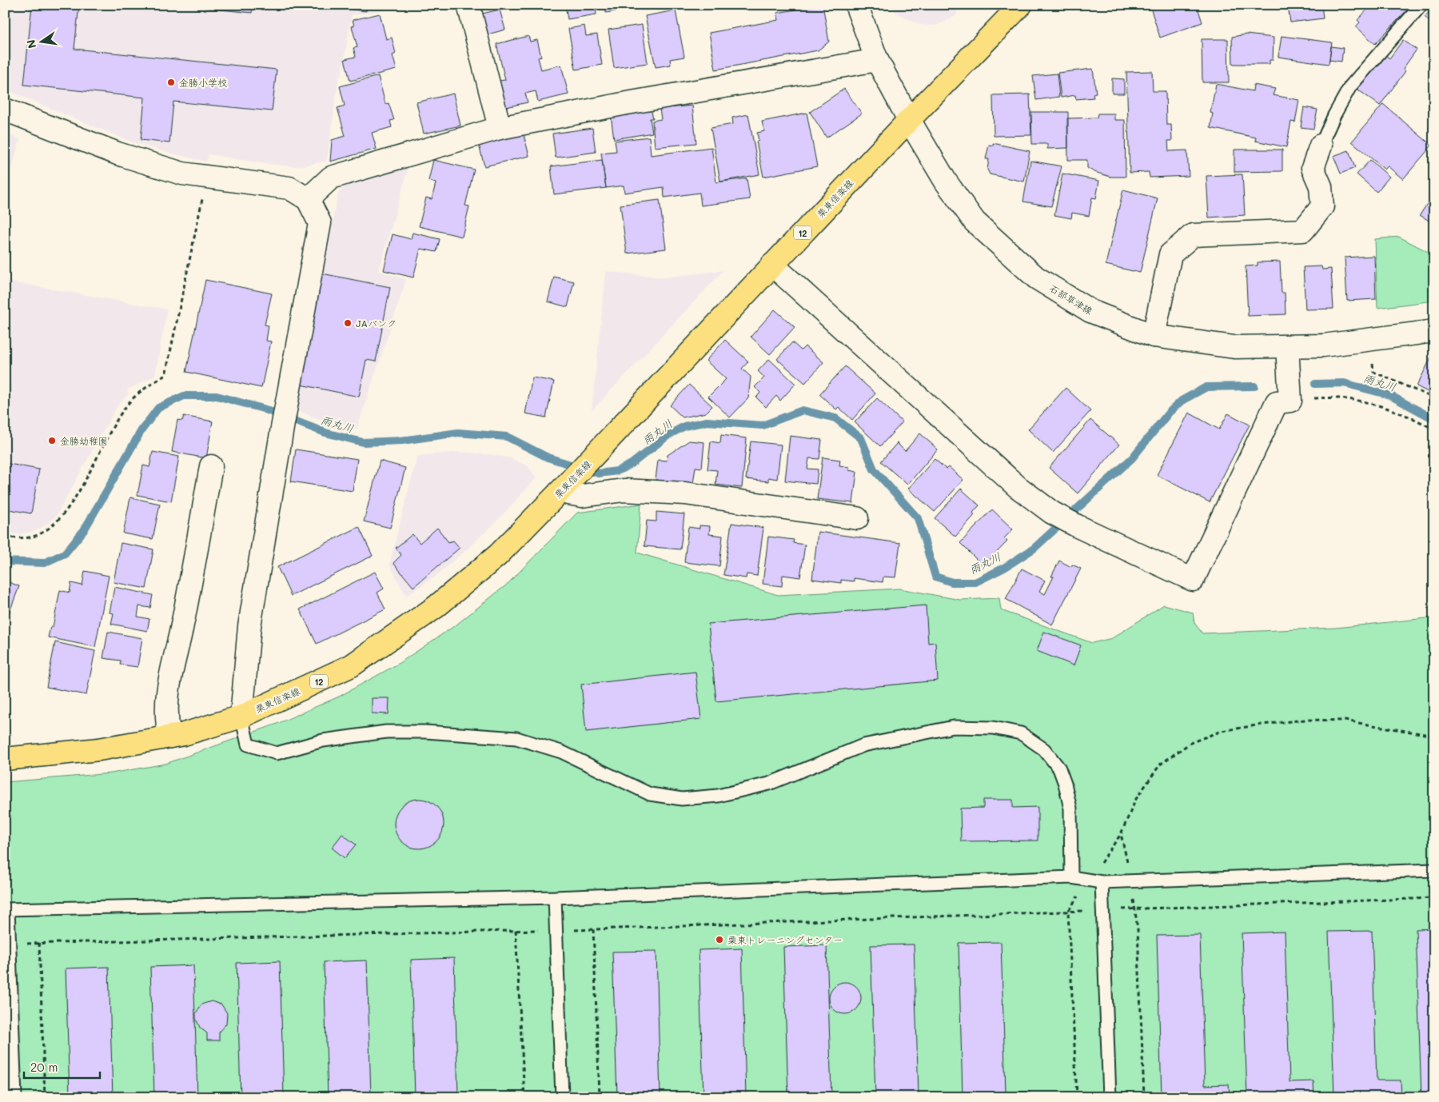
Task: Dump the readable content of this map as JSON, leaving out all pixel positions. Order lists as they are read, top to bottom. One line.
{"streets":{"main road":["栗東信楽線","12"],"street":["石部草津線"]},"crossings":[["栗東信楽線","石部草津線"]],"water":["雨丸川"],"places":["金勝小学校","JAバンク","金勝幼稚園","栗東トレーニングセンター"],"scale_bar":"20 m","north":"left"}
